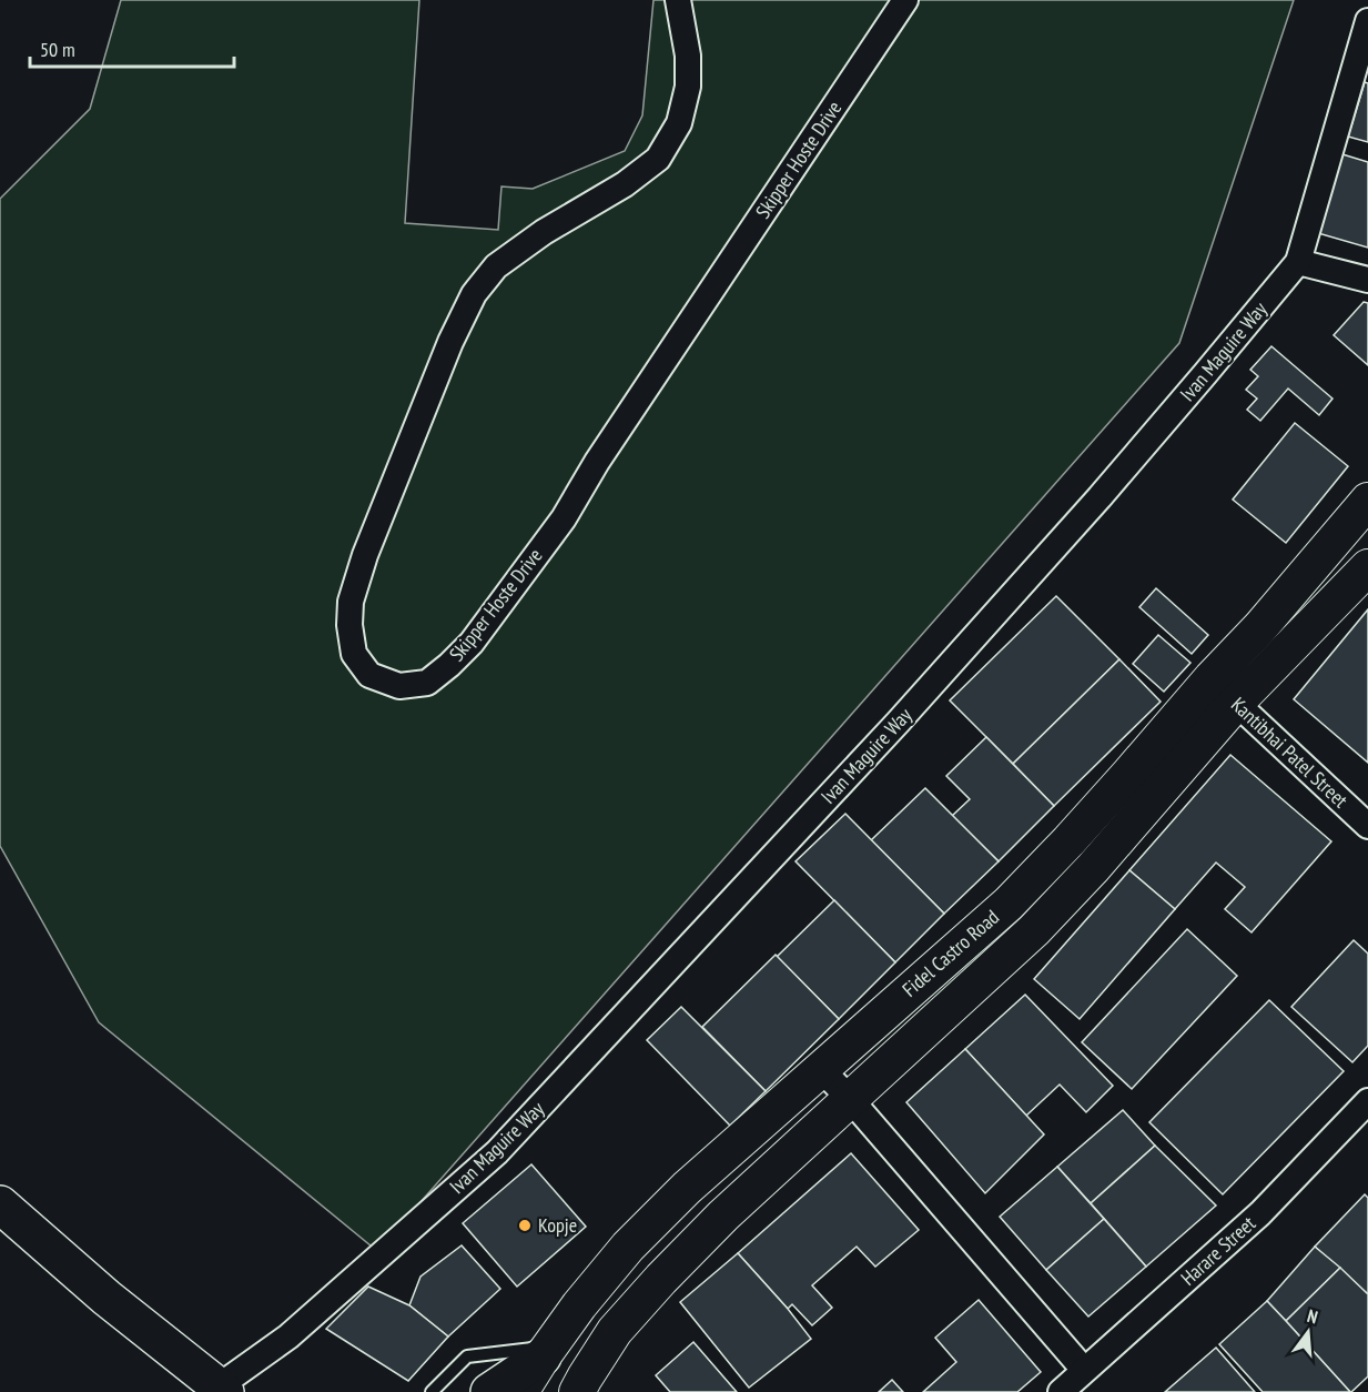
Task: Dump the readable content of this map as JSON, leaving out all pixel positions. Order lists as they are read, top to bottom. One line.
{"streets":{"main road":["Fidel Castro Road"],"street":["Skipper Hoste Drive","Ivan Maguire Way","Kantibhai Patel Street","Harare Street"]},"crossings":[["Kantibhai Patel Street","Fidel Castro Road"]],"places":["Kopje"],"scale_bar":"50 m","north":"top"}
